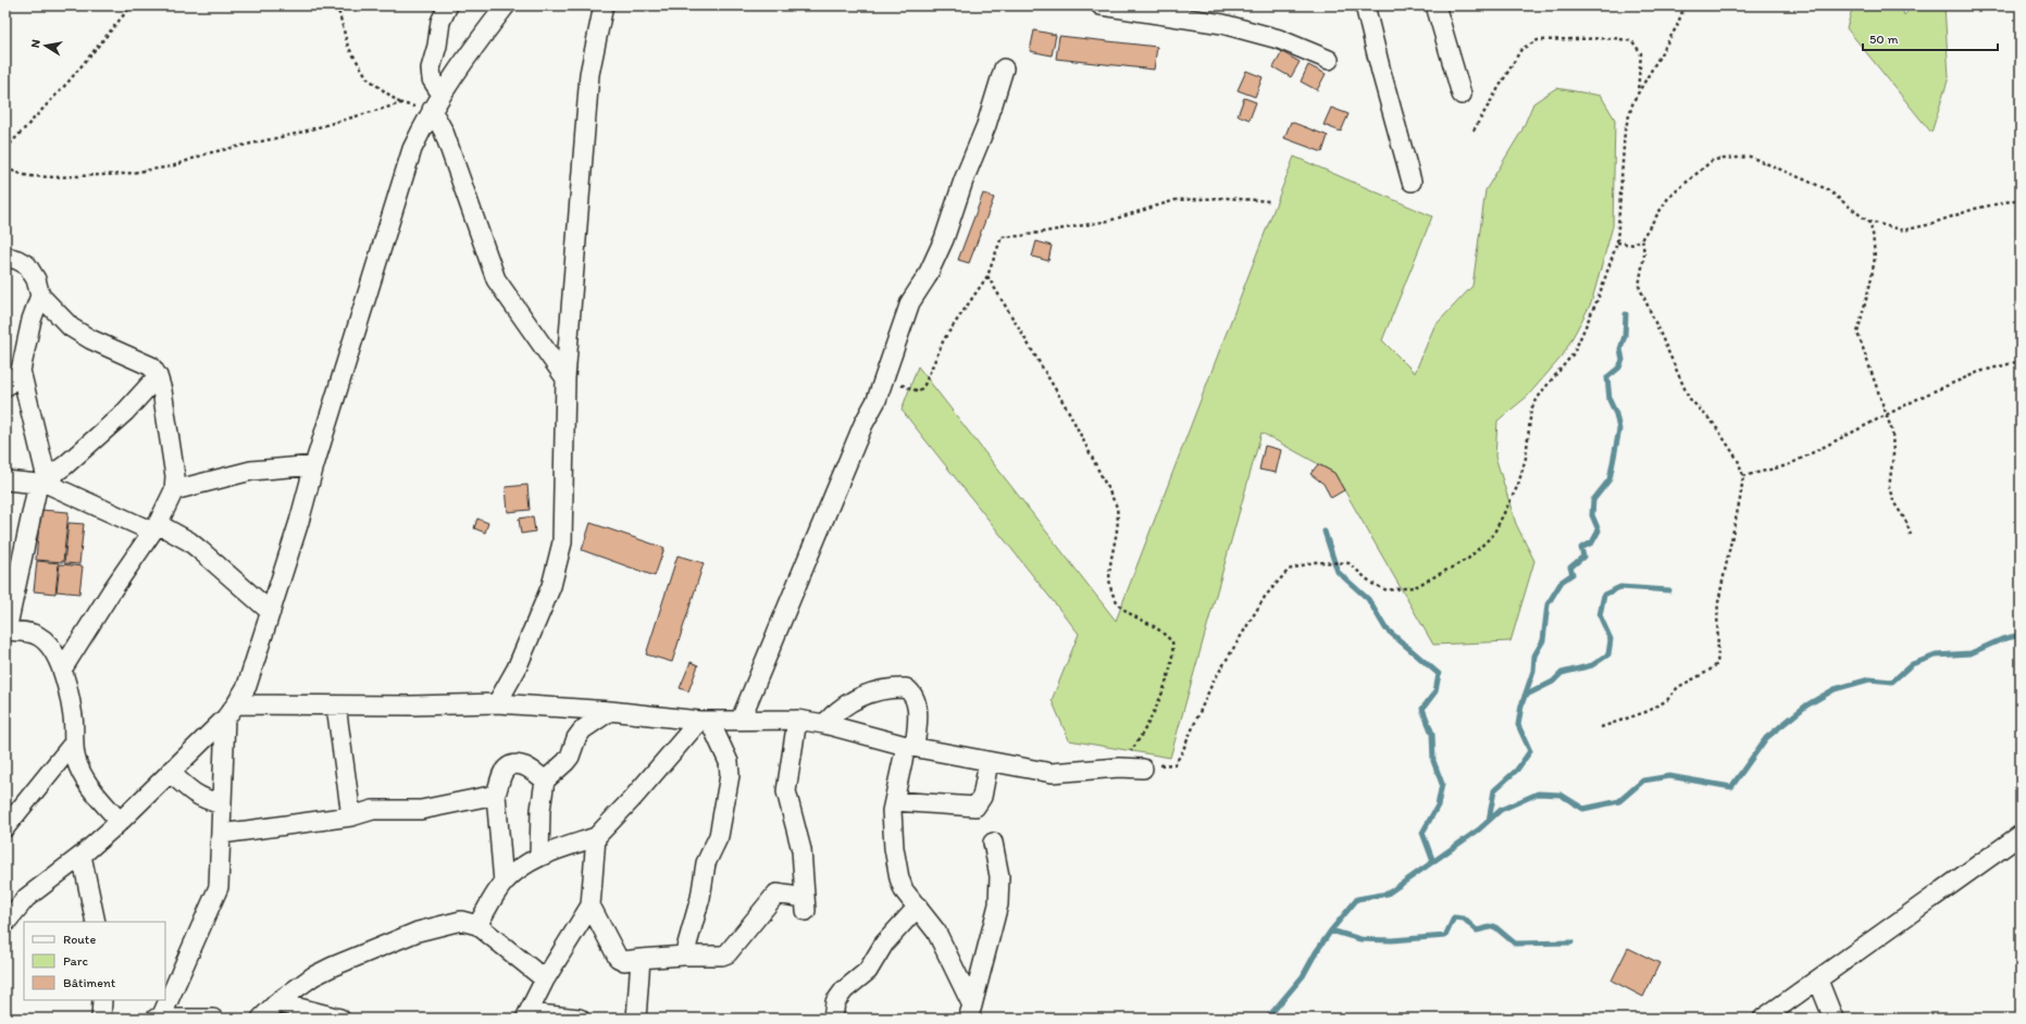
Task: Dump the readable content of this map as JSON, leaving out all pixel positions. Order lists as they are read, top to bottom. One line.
{"legend":["Route","Parc","Bâtiment"],"scale_bar":"50 m","north":"left"}
